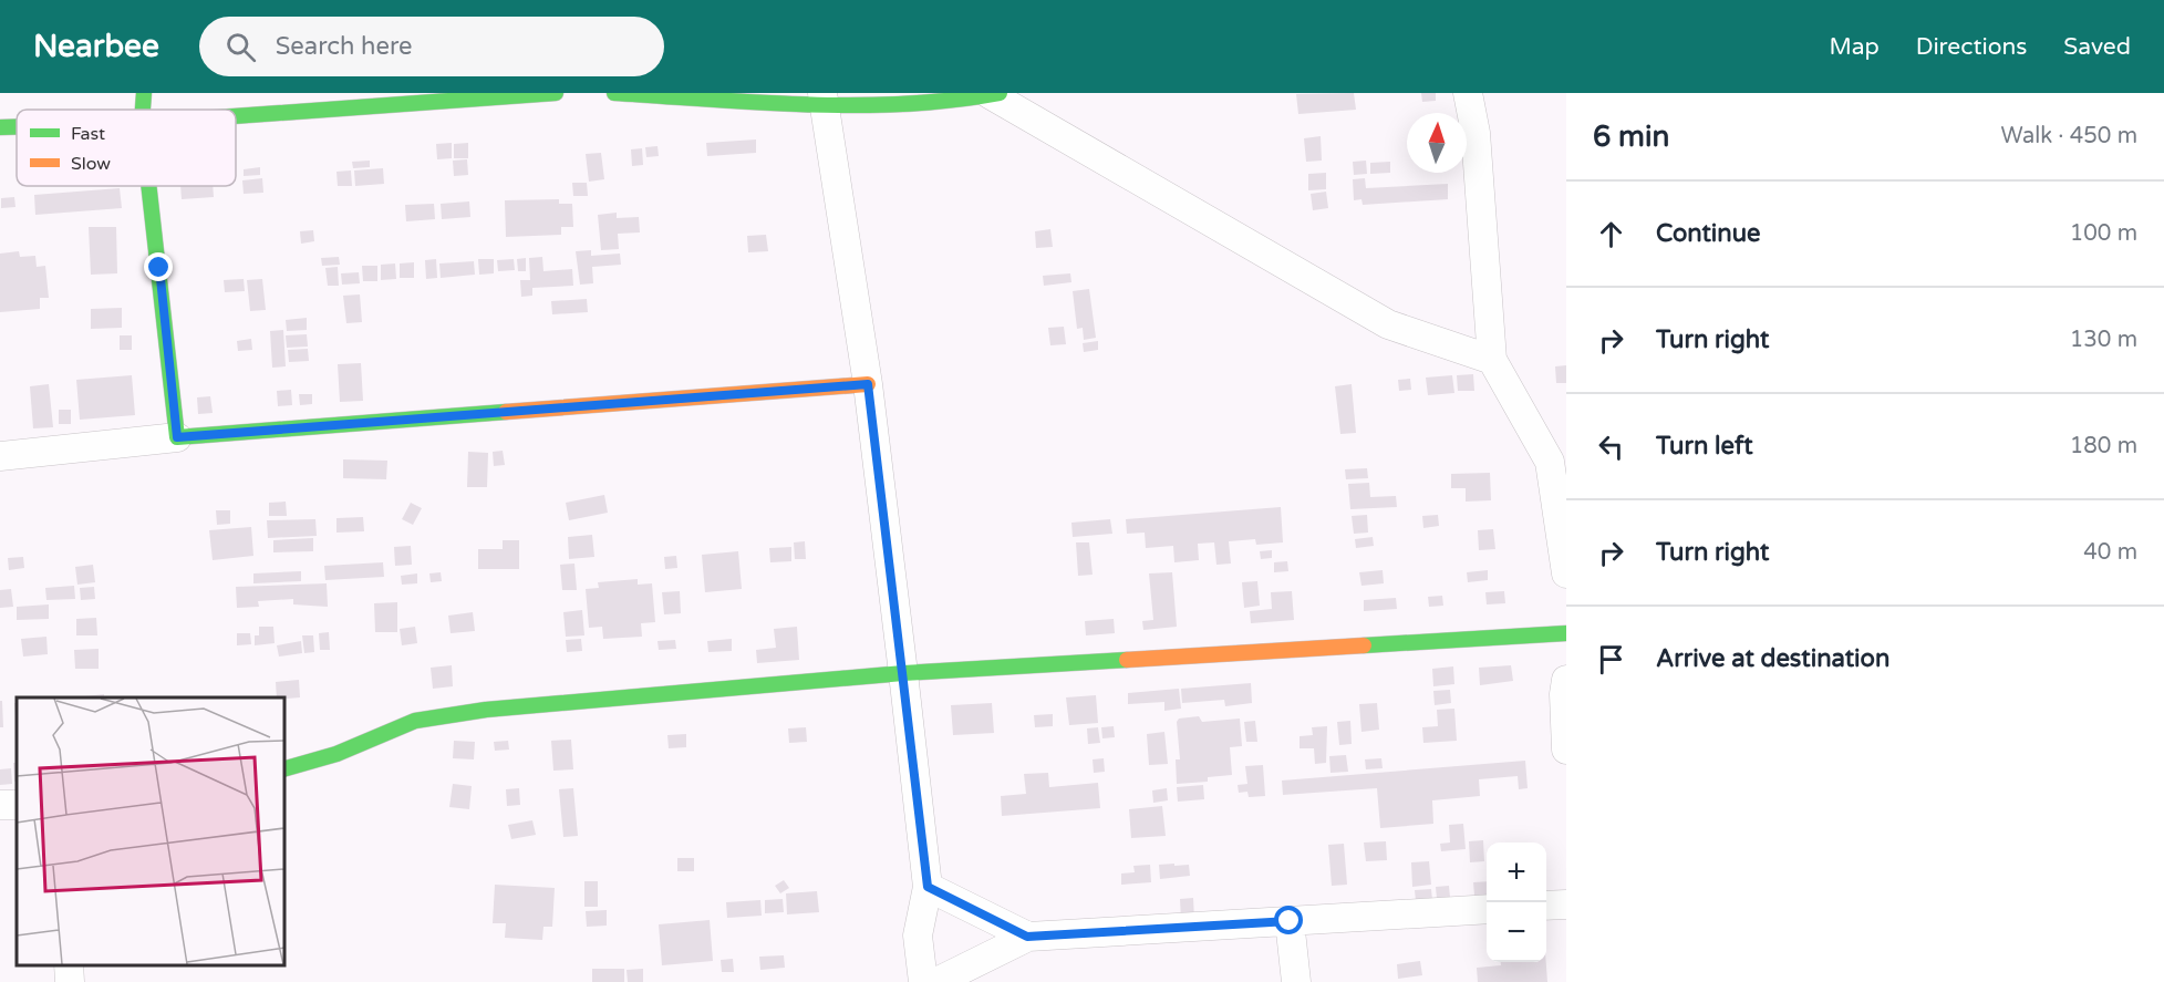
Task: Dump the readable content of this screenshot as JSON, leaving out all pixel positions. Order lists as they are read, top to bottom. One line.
{"legend":["Fast","Slow"],"north":"top","page":{"header":"Nearbee","search":"Search here","nav":["Map","Directions","Saved"],"heading":["6 min","Walk · 450 m"],"list":[["Continue","100 m"],["Turn right","130 m"],["Turn left","180 m"],["Turn right","40 m"],"Arrive at destination"],"map_buttons":["+","−"]}}
